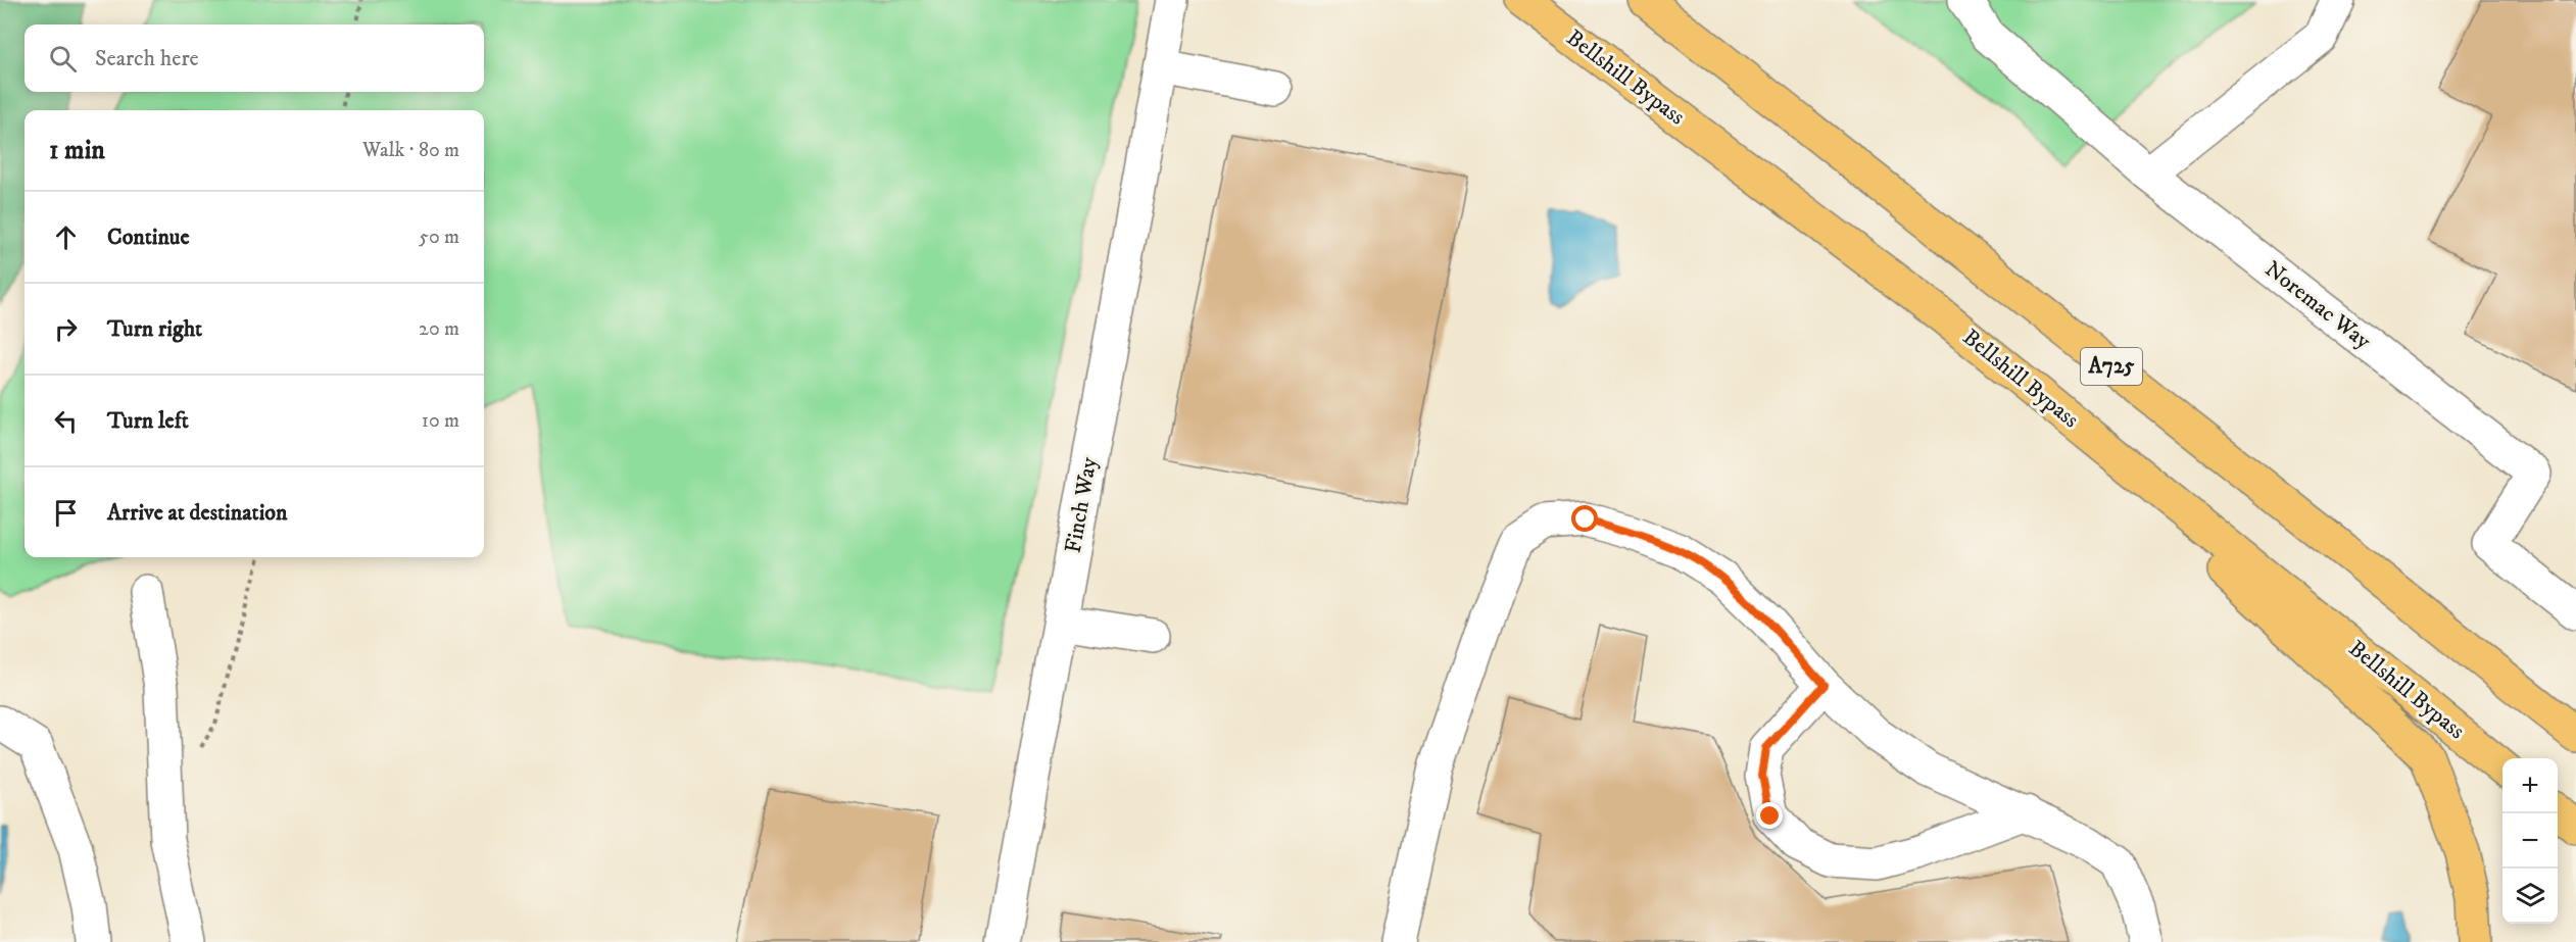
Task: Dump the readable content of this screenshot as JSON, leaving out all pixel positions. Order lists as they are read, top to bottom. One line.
{"streets":{"highway":["Bellshill Bypass","A725"],"street":["Noremac Way","Finch Way"]},"page":{"search":"Search here","heading":["1 min","Walk · 80 m"],"list":[["Continue","50 m"],["Turn right","20 m"],["Turn left","10 m"],"Arrive at destination"],"map_buttons":["+","−"]}}
